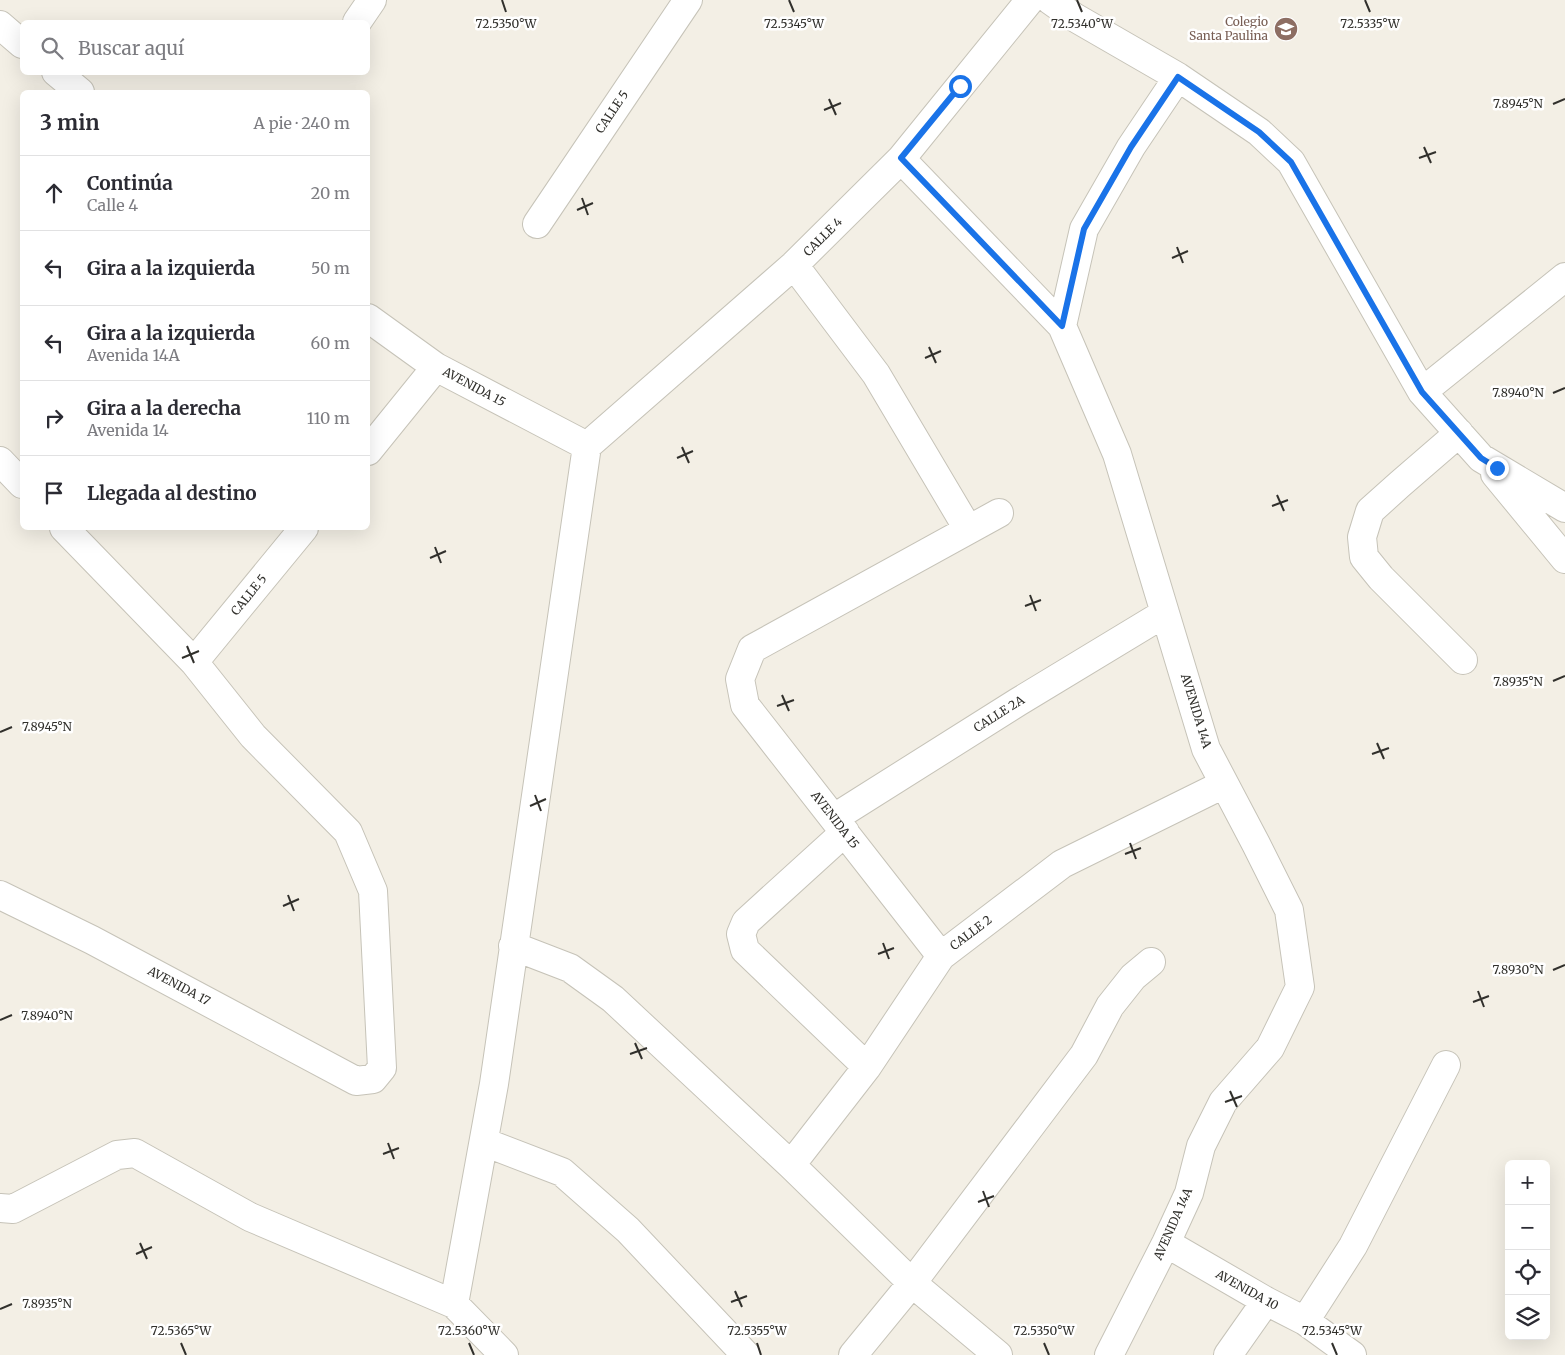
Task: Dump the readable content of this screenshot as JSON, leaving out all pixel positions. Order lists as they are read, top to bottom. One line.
{"streets":{"street":["CALLE 5","CALLE 4","AVENIDA 15","AVENIDA 14A","CALLE 2A","CALLE 2","AVENIDA 17","AVENIDA 10"]},"crossings":[["CALLE 5","AVENIDA 17"],["CALLE 4","AVENIDA 15"],["AVENIDA 15","CALLE 2A"],["AVENIDA 15","CALLE 2"],["AVENIDA 14A","CALLE 2A"],["AVENIDA 14A","CALLE 2"],["AVENIDA 14A","AVENIDA 10"],["CALLE 2A","CALLE 2"]],"places":{"school or university":["Colegio Santa Paulina"]},"page":{"search":"Buscar aquí","heading":["3 min","A pie · 240 m"],"list":[["Continúa","Calle 4","20 m"],["Gira a la izquierda","50 m"],["Gira a la izquierda","Avenida 14A","60 m"],["Gira a la derecha","Avenida 14","110 m"],"Llegada al destino"],"map_buttons":["+","−"]},"coordinates":["72.5350°W","72.5345°W","72.5340°W","72.5335°W","7.8945°N","7.8940°N","7.8935°N","7.8930°N","72.5365°W","72.5360°W","72.5355°W"]}
